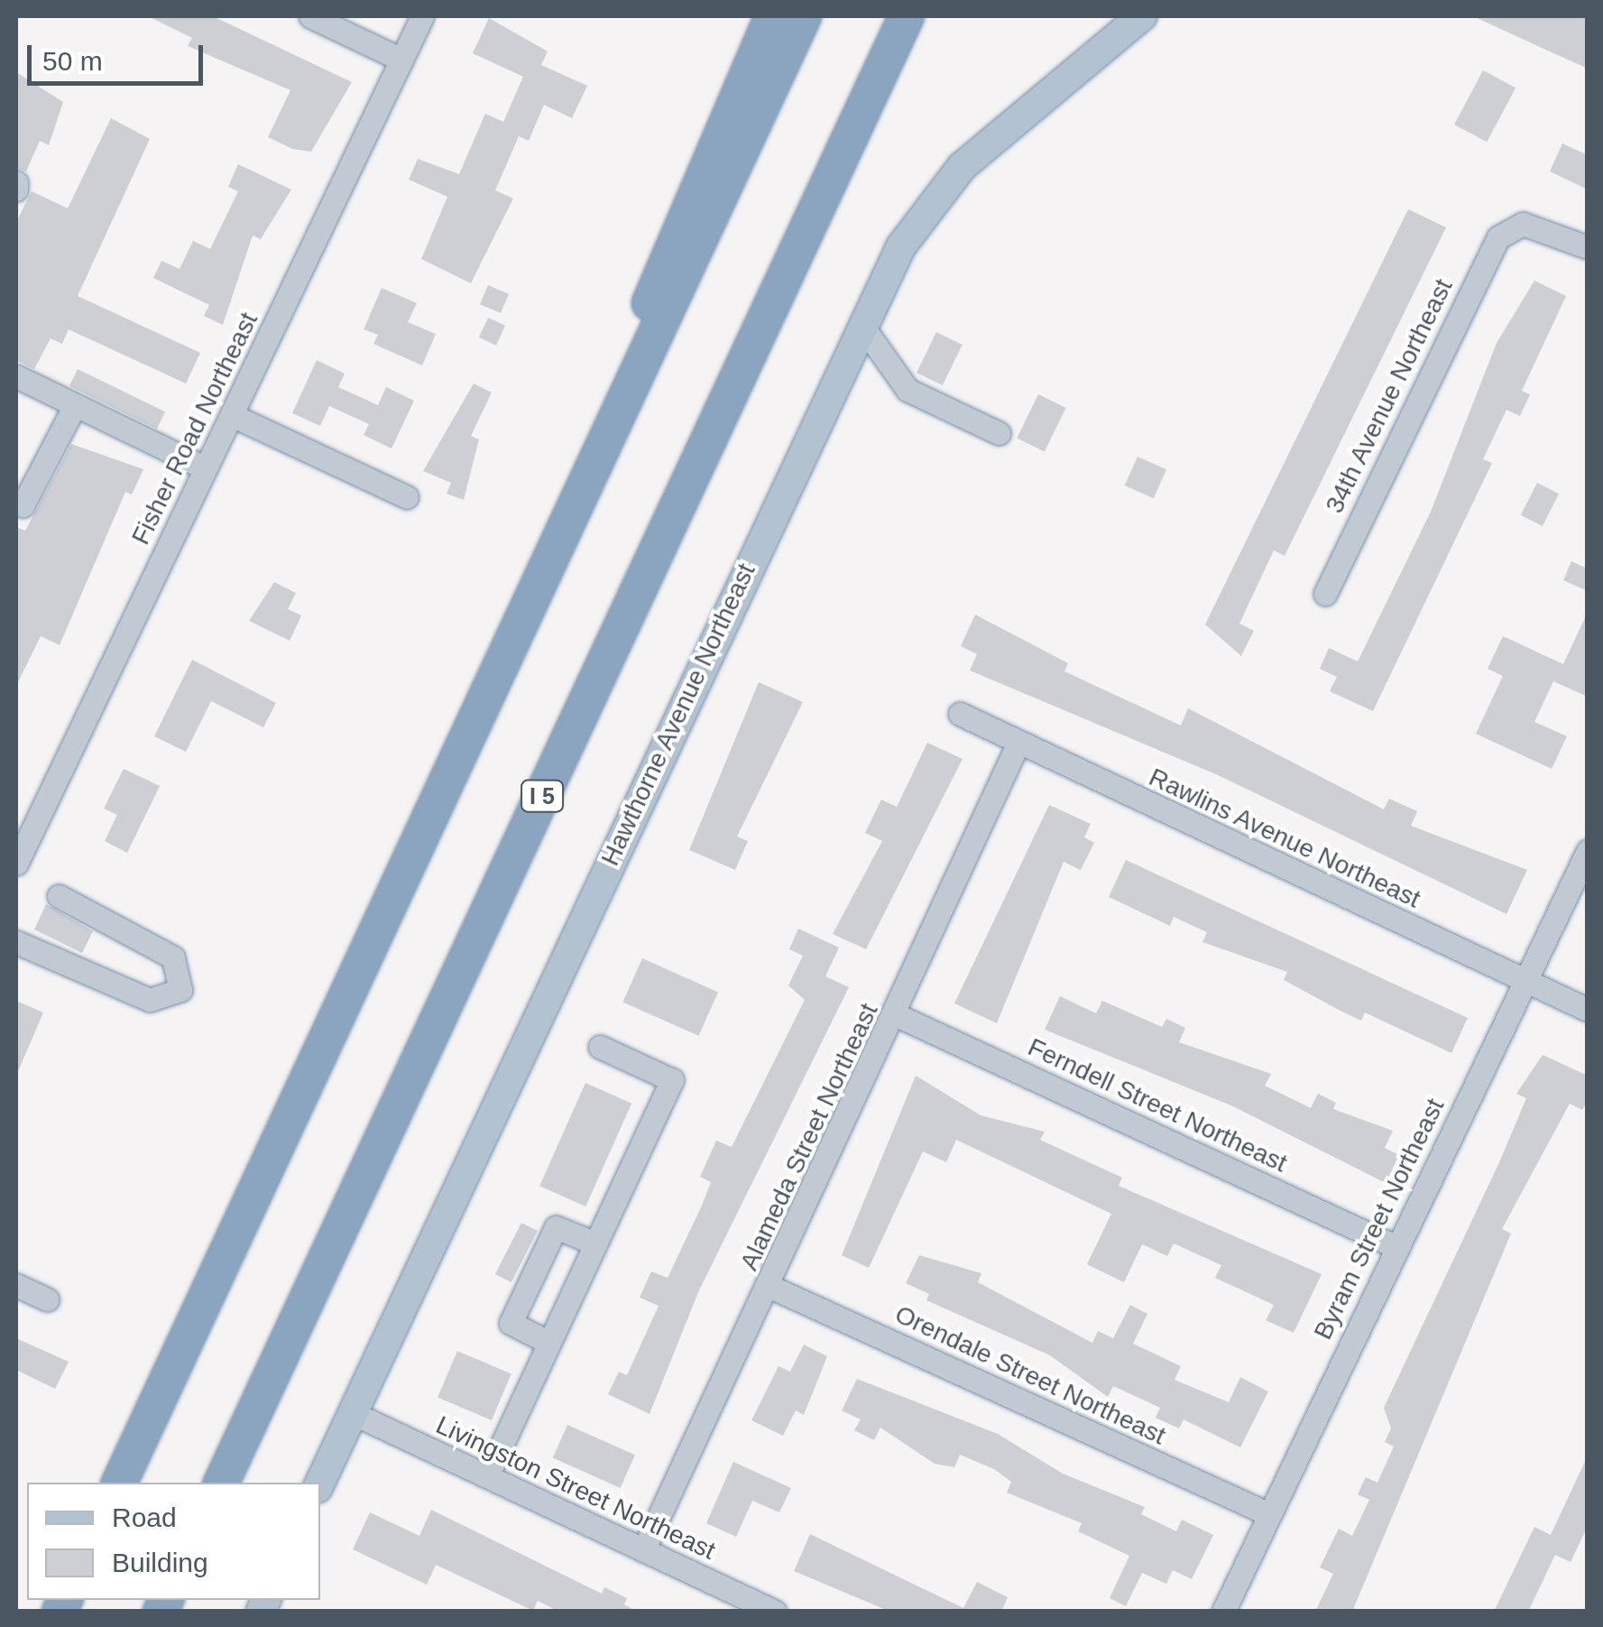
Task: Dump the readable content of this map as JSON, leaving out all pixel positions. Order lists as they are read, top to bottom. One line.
{"streets":{"highway":["I 5"],"main road":["Hawthorne Avenue Northeast"],"street":["34th Avenue Northeast","Fisher Road Northeast","Rawlins Avenue Northeast","Ferndell Street Northeast","Alameda Street Northeast","Byram Street Northeast","Orendale Street Northeast","Livingston Street Northeast"]},"crossings":[["Hawthorne Avenue Northeast","Livingston Street Northeast"],["Rawlins Avenue Northeast","Alameda Street Northeast"],["Rawlins Avenue Northeast","Byram Street Northeast"],["Ferndell Street Northeast","Alameda Street Northeast"],["Ferndell Street Northeast","Byram Street Northeast"],["Alameda Street Northeast","Orendale Street Northeast"],["Alameda Street Northeast","Livingston Street Northeast"],["Byram Street Northeast","Orendale Street Northeast"]],"legend":["Road","Building"],"scale_bar":"50 m"}
